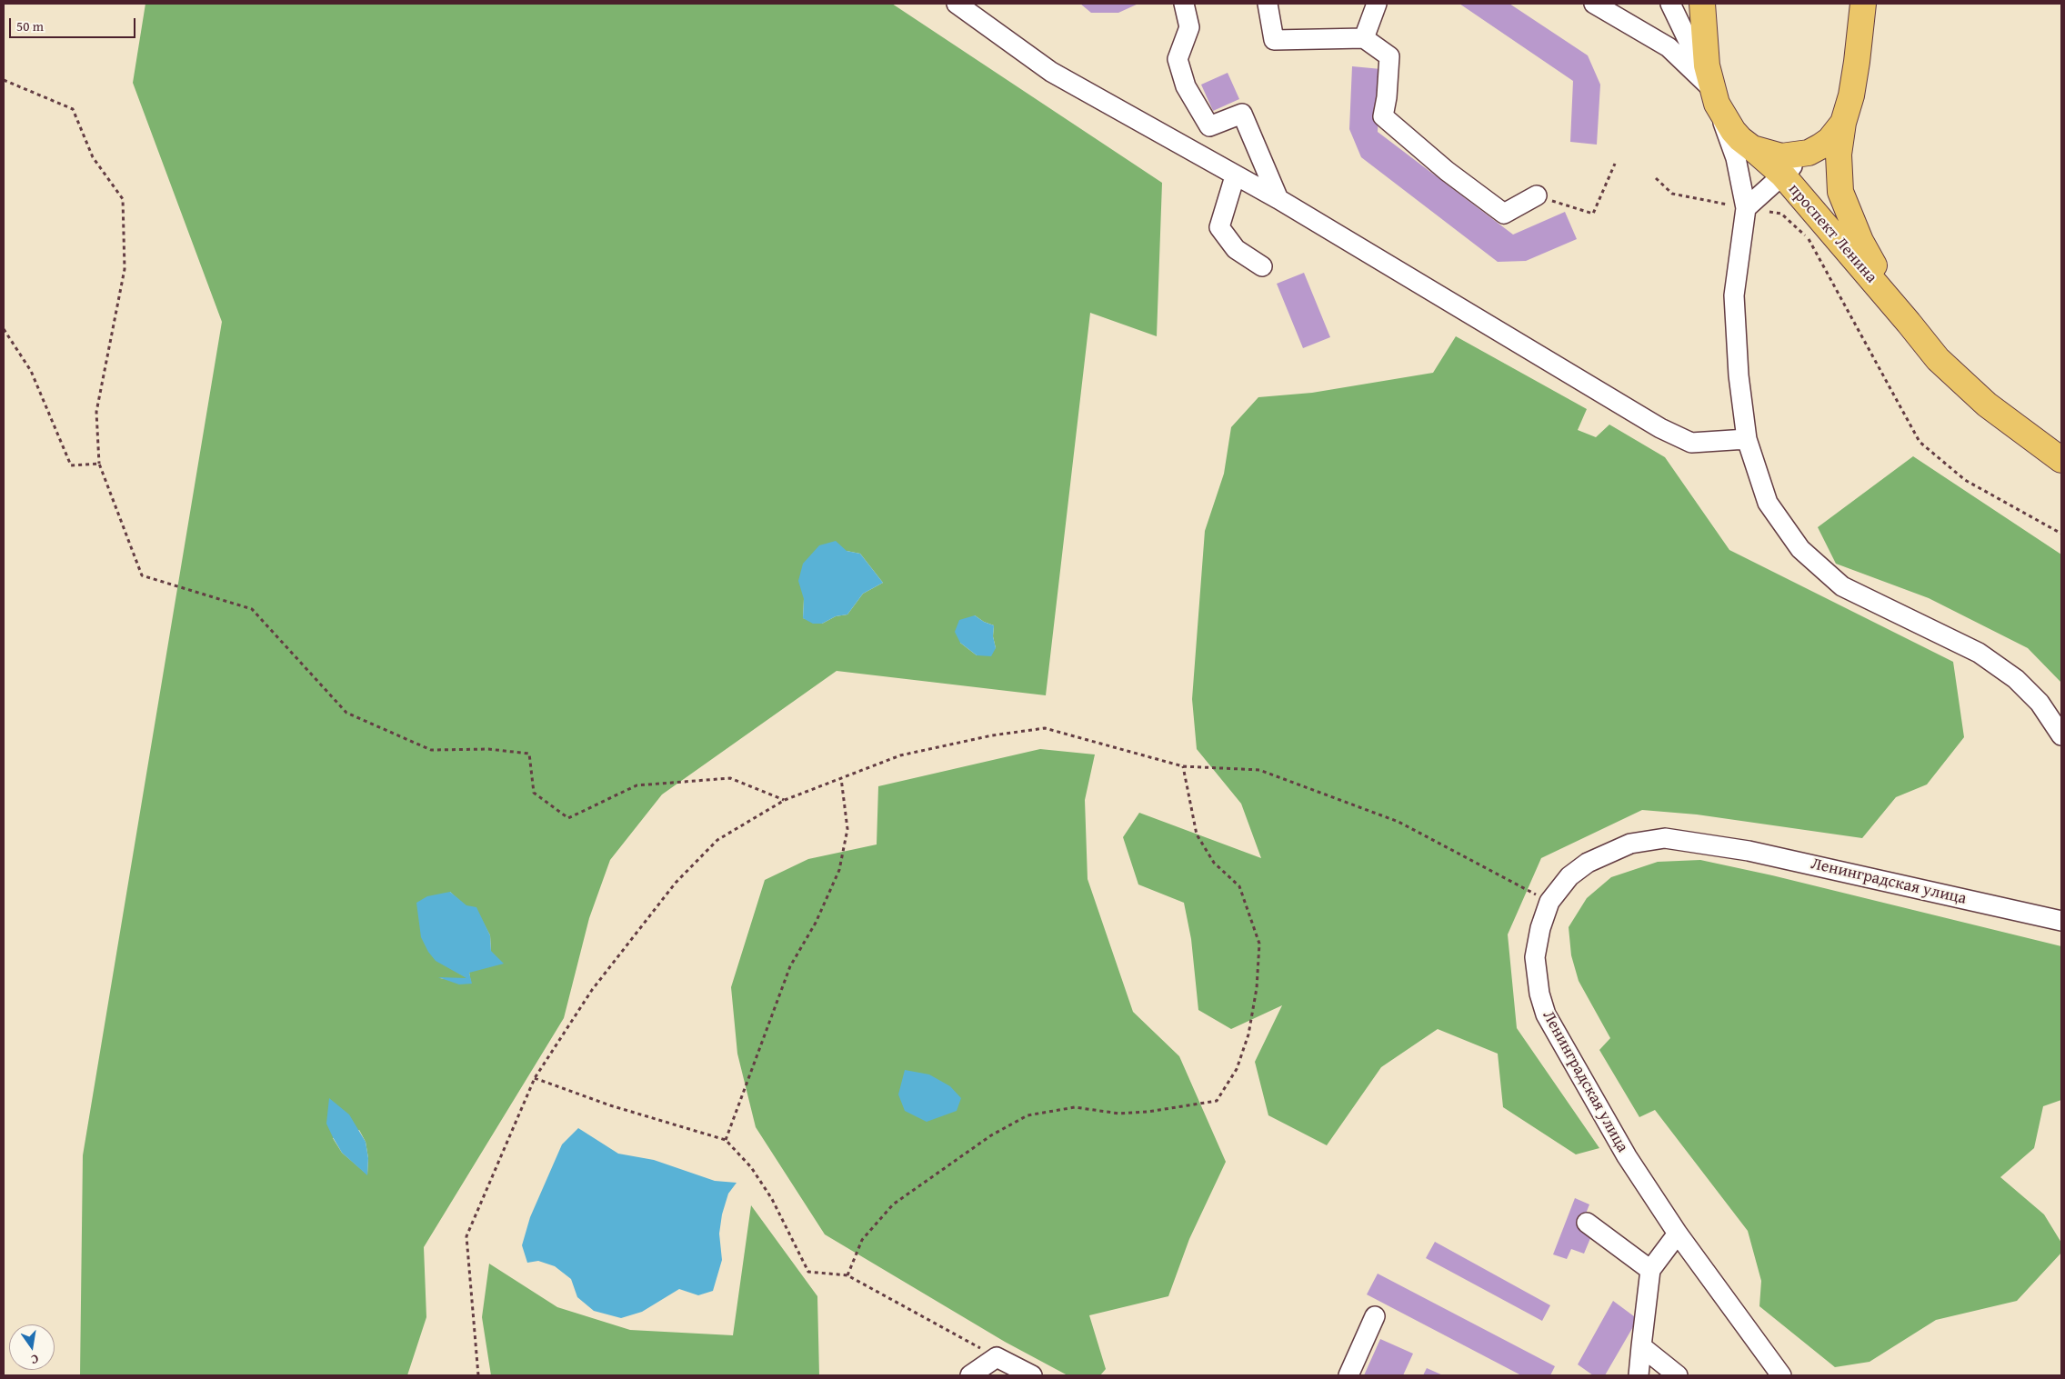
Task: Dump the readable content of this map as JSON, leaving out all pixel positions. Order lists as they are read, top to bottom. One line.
{"streets":{"main road":["проспект Ленина"],"street":["Ленинградская улица"]},"scale_bar":"50 m","north":"bottom"}
